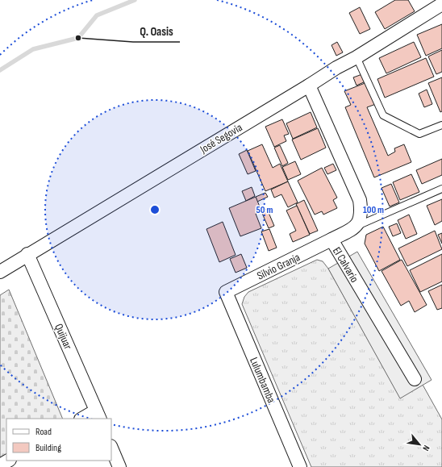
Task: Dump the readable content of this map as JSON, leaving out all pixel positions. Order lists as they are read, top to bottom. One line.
{"streets":{"street":["José Segovia","El Calvario","Silvio Granja","Quijuar","Lulumbamba"]},"crossings":[["José Segovia","Quijuar"],["El Calvario","Silvio Granja"],["Silvio Granja","Lulumbamba"]],"places":["Q. Oasis"],"legend":["Road","Building"],"north":"bottom right","rings":["50 m","100 m"]}
